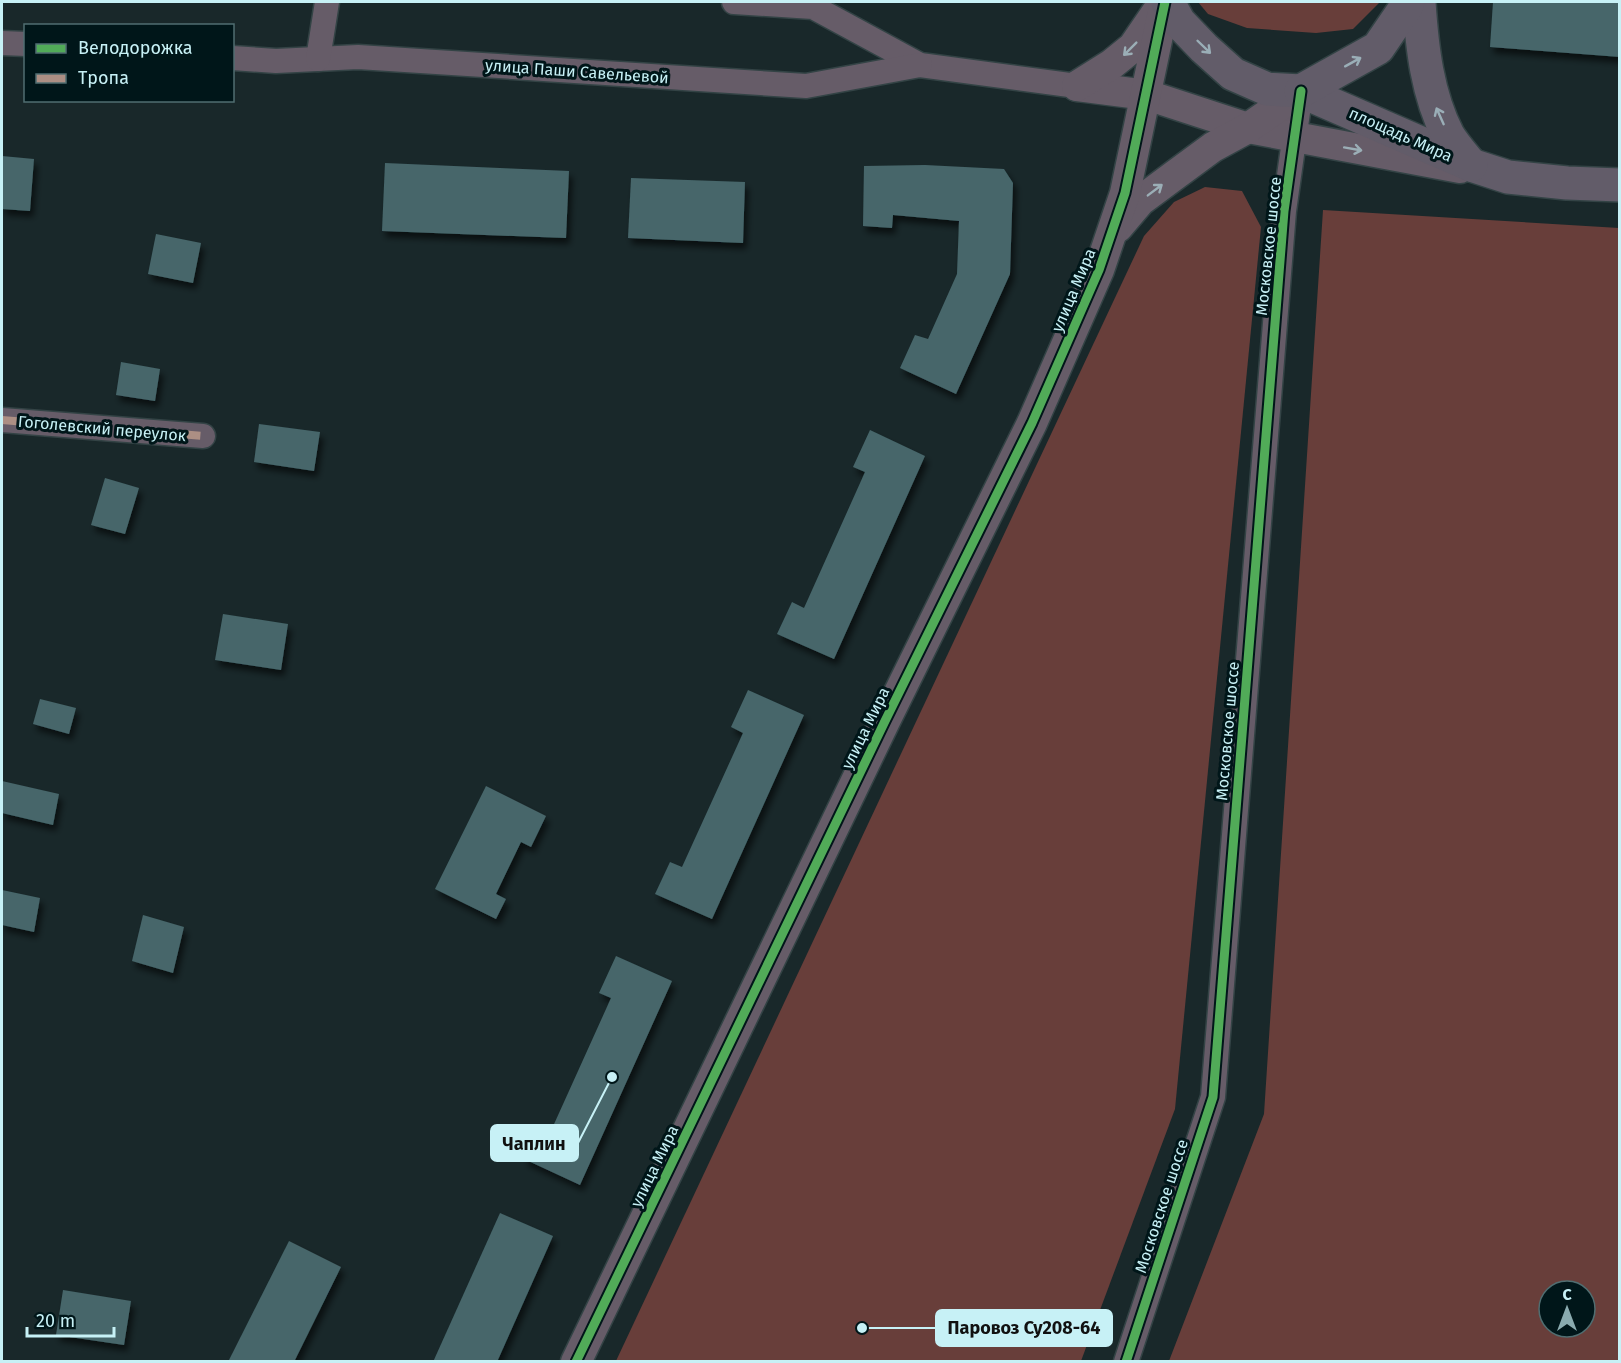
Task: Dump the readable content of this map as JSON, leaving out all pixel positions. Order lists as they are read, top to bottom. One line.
{"streets":{"main road":["площадь Мира"],"street":["улица Паши Савельевой","Московское шоссе","улица Мира","Гоголевский переулок"]},"crossings":[["улица Паши Савельевой","Московское шоссе"],["улица Паши Савельевой","улица Мира"],["площадь Мира","Московское шоссе"]],"places":["Чаплин","Паровоз Су208-64"],"legend":["Велодорожка","Тропа"],"scale_bar":"20 m","north":"top"}
